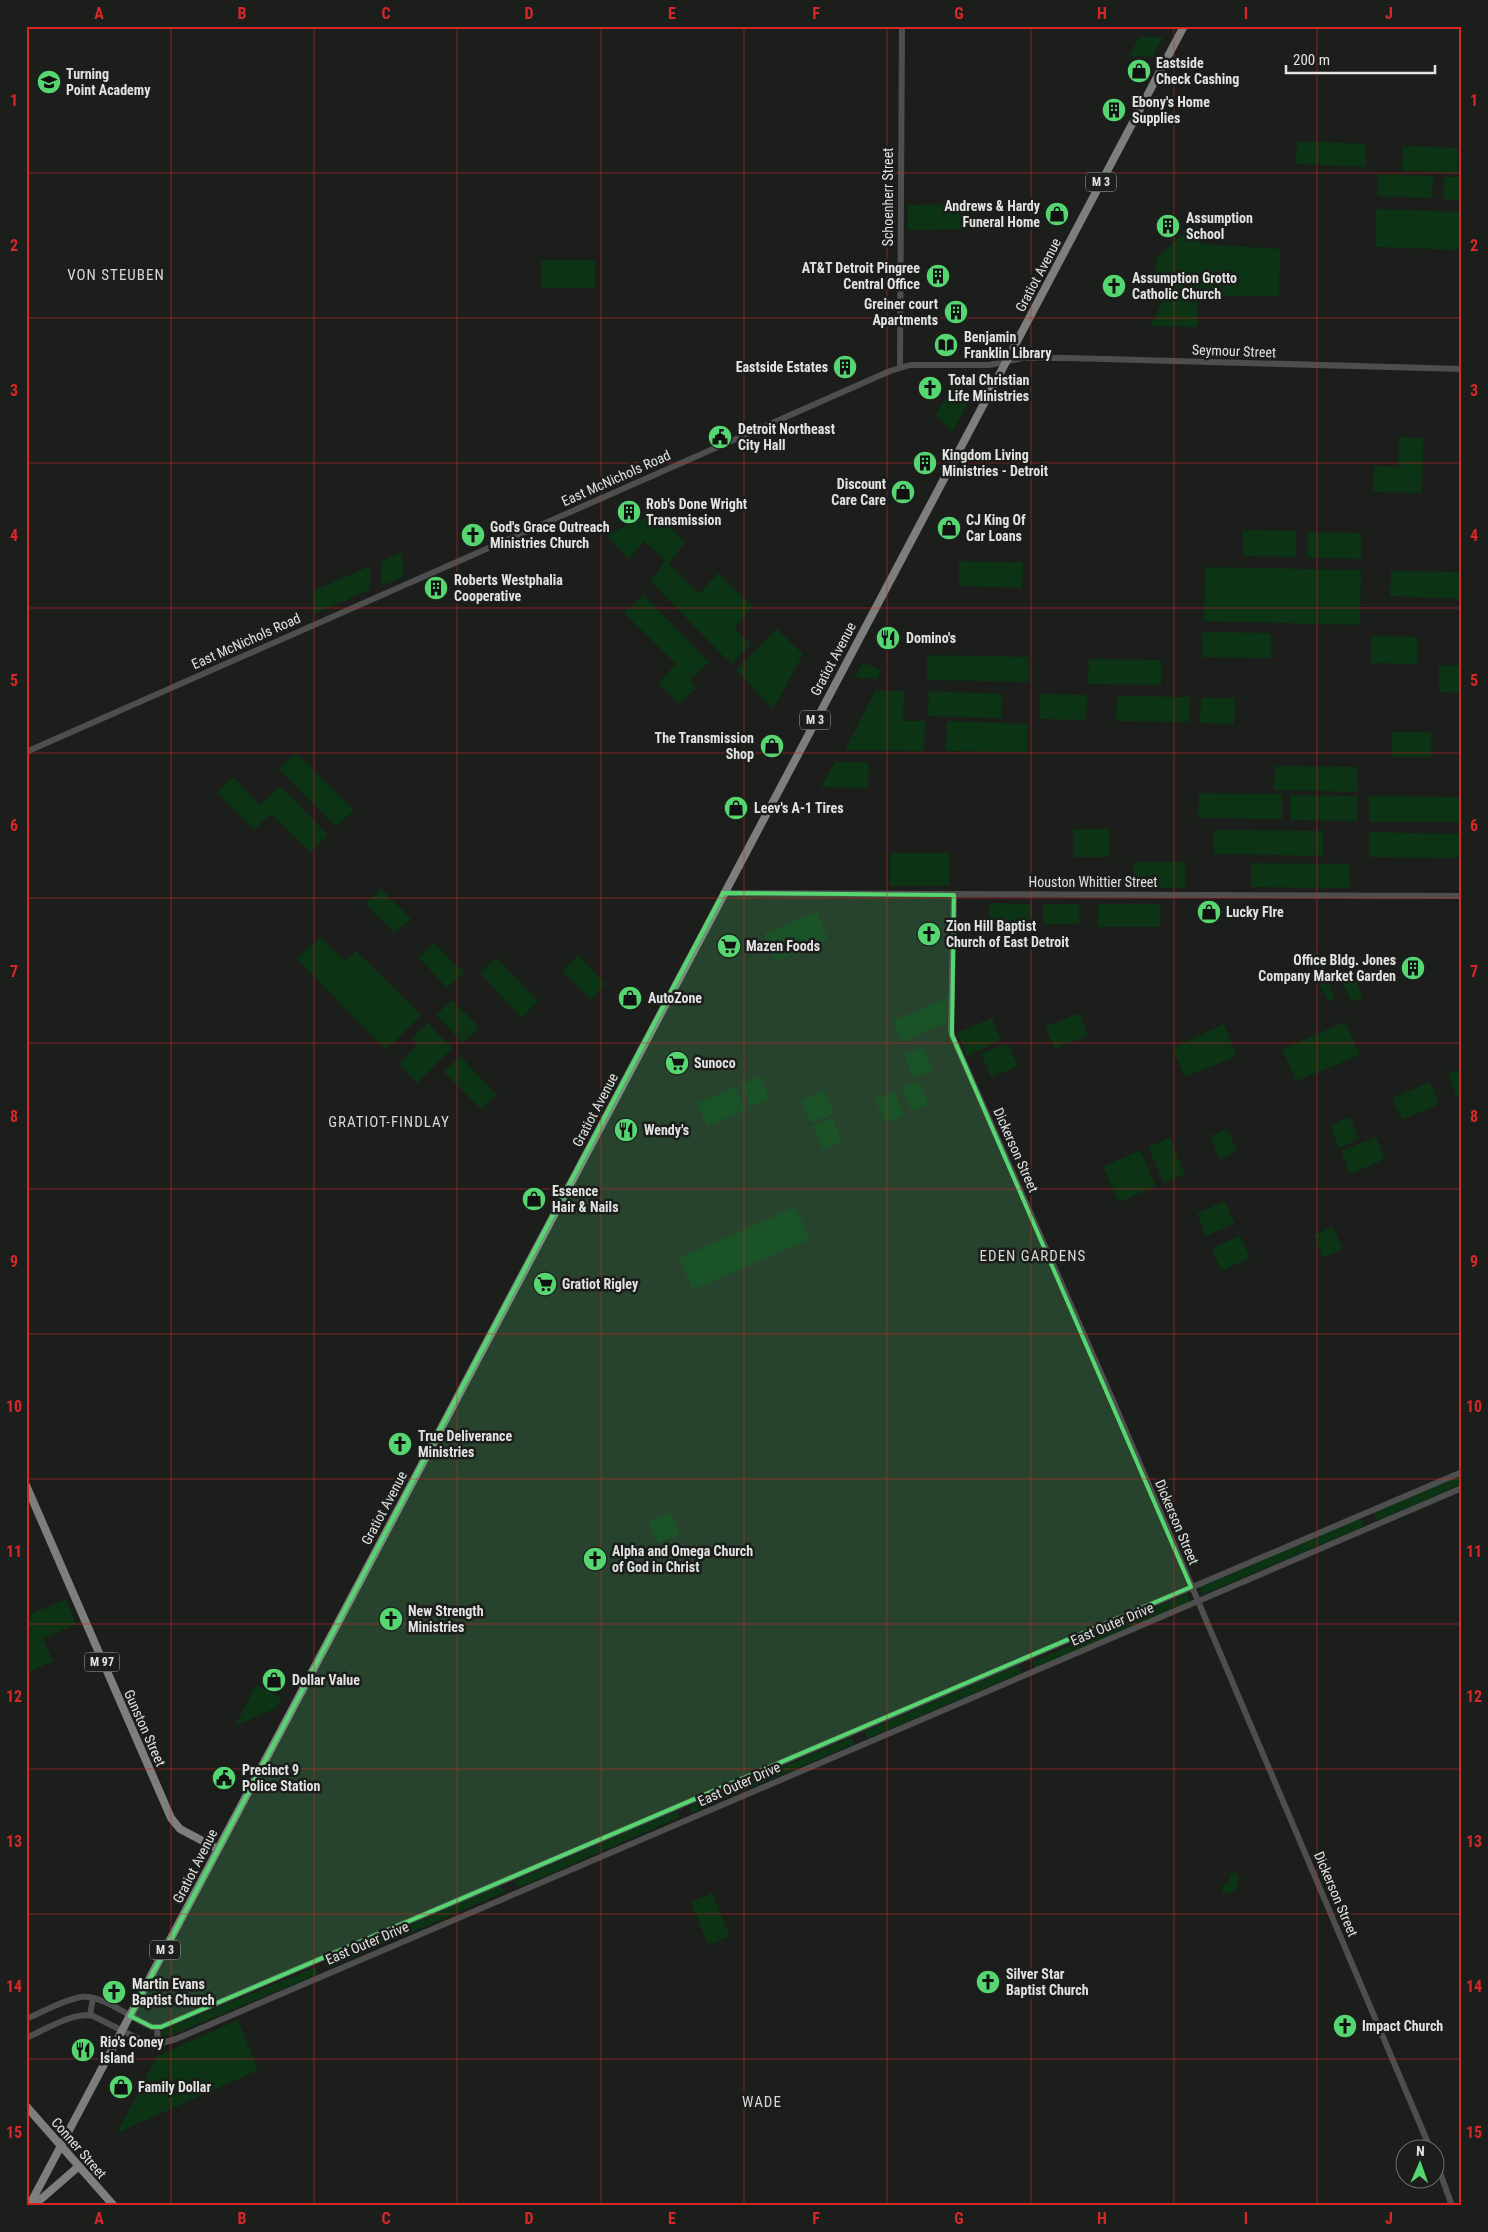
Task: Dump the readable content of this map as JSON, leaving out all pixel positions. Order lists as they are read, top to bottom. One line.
{"streets":{"main road":["M 3","Gratiot Avenue","M 97","Gunston Street","Conner Street"],"street":["Schoenherr Street","Seymour Street","East McNichols Road","Houston Whittier Street","Dickerson Street","East Outer Drive"]},"crossings":[["Schoenherr Street","East McNichols Road"],["Gratiot Avenue","Seymour Street"],["Gratiot Avenue","East McNichols Road"],["Gratiot Avenue","Houston Whittier Street"],["Gratiot Avenue","Gunston Street"],["Gratiot Avenue","Conner Street"],["Seymour Street","East McNichols Road"],["Houston Whittier Street","Dickerson Street"],["Dickerson Street","East Outer Drive"]],"districts":["VON STEUBEN","GRATIOT-FINDLAY","EDEN GARDENS","WADE"],"places":{"shop":["Eastside Check Cashing","Andrews & Hardy Funeral Home","Discount Care Care","CJ King Of Car Loans","The Transmission Shop","Leev's A-1 Tires","Lucky FIre","AutoZone","Essence Hair & Nails","Dollar Value","Family Dollar"],"school or university":["Turning Point Academy"],"building":["Ebony's Home Supplies","Assumption School","AT&T Detroit Pingree Central Office","Greiner court Apartments","Eastside Estates","Kingdom Living Ministries - Detroit","Rob's Done Wright Transmission","Roberts Westphalia Cooperative","Office Bldg. Jones Company Market Garden"],"church":["Assumption Grotto Catholic Church","Total Christian Life Ministries","God's Grace Outreach Ministries Church","Zion Hill Baptist Church of East Detroit","True Deliverance Ministries","Alpha and Omega Church of God in Christ","New Strength Ministries","Silver Star Baptist Church","Martin Evans Baptist Church","Impact Church"],"library":["Benjamin Franklin Library"],"public building":["Detroit Northeast City Hall","Precinct 9 Police Station"],"restaurant":["Domino's","Wendy's","Rio's Coney Island"],"supermarket":["Mazen Foods","Sunoco","Gratiot Rigley"]},"scale_bar":"200 m","north":"top","grid":{"columns":["A","B","C","D","E","F","G","H","I","J"],"rows":["1","2","3","4","5","6","7","8","9","10","11","12","13","14","15"]}}
